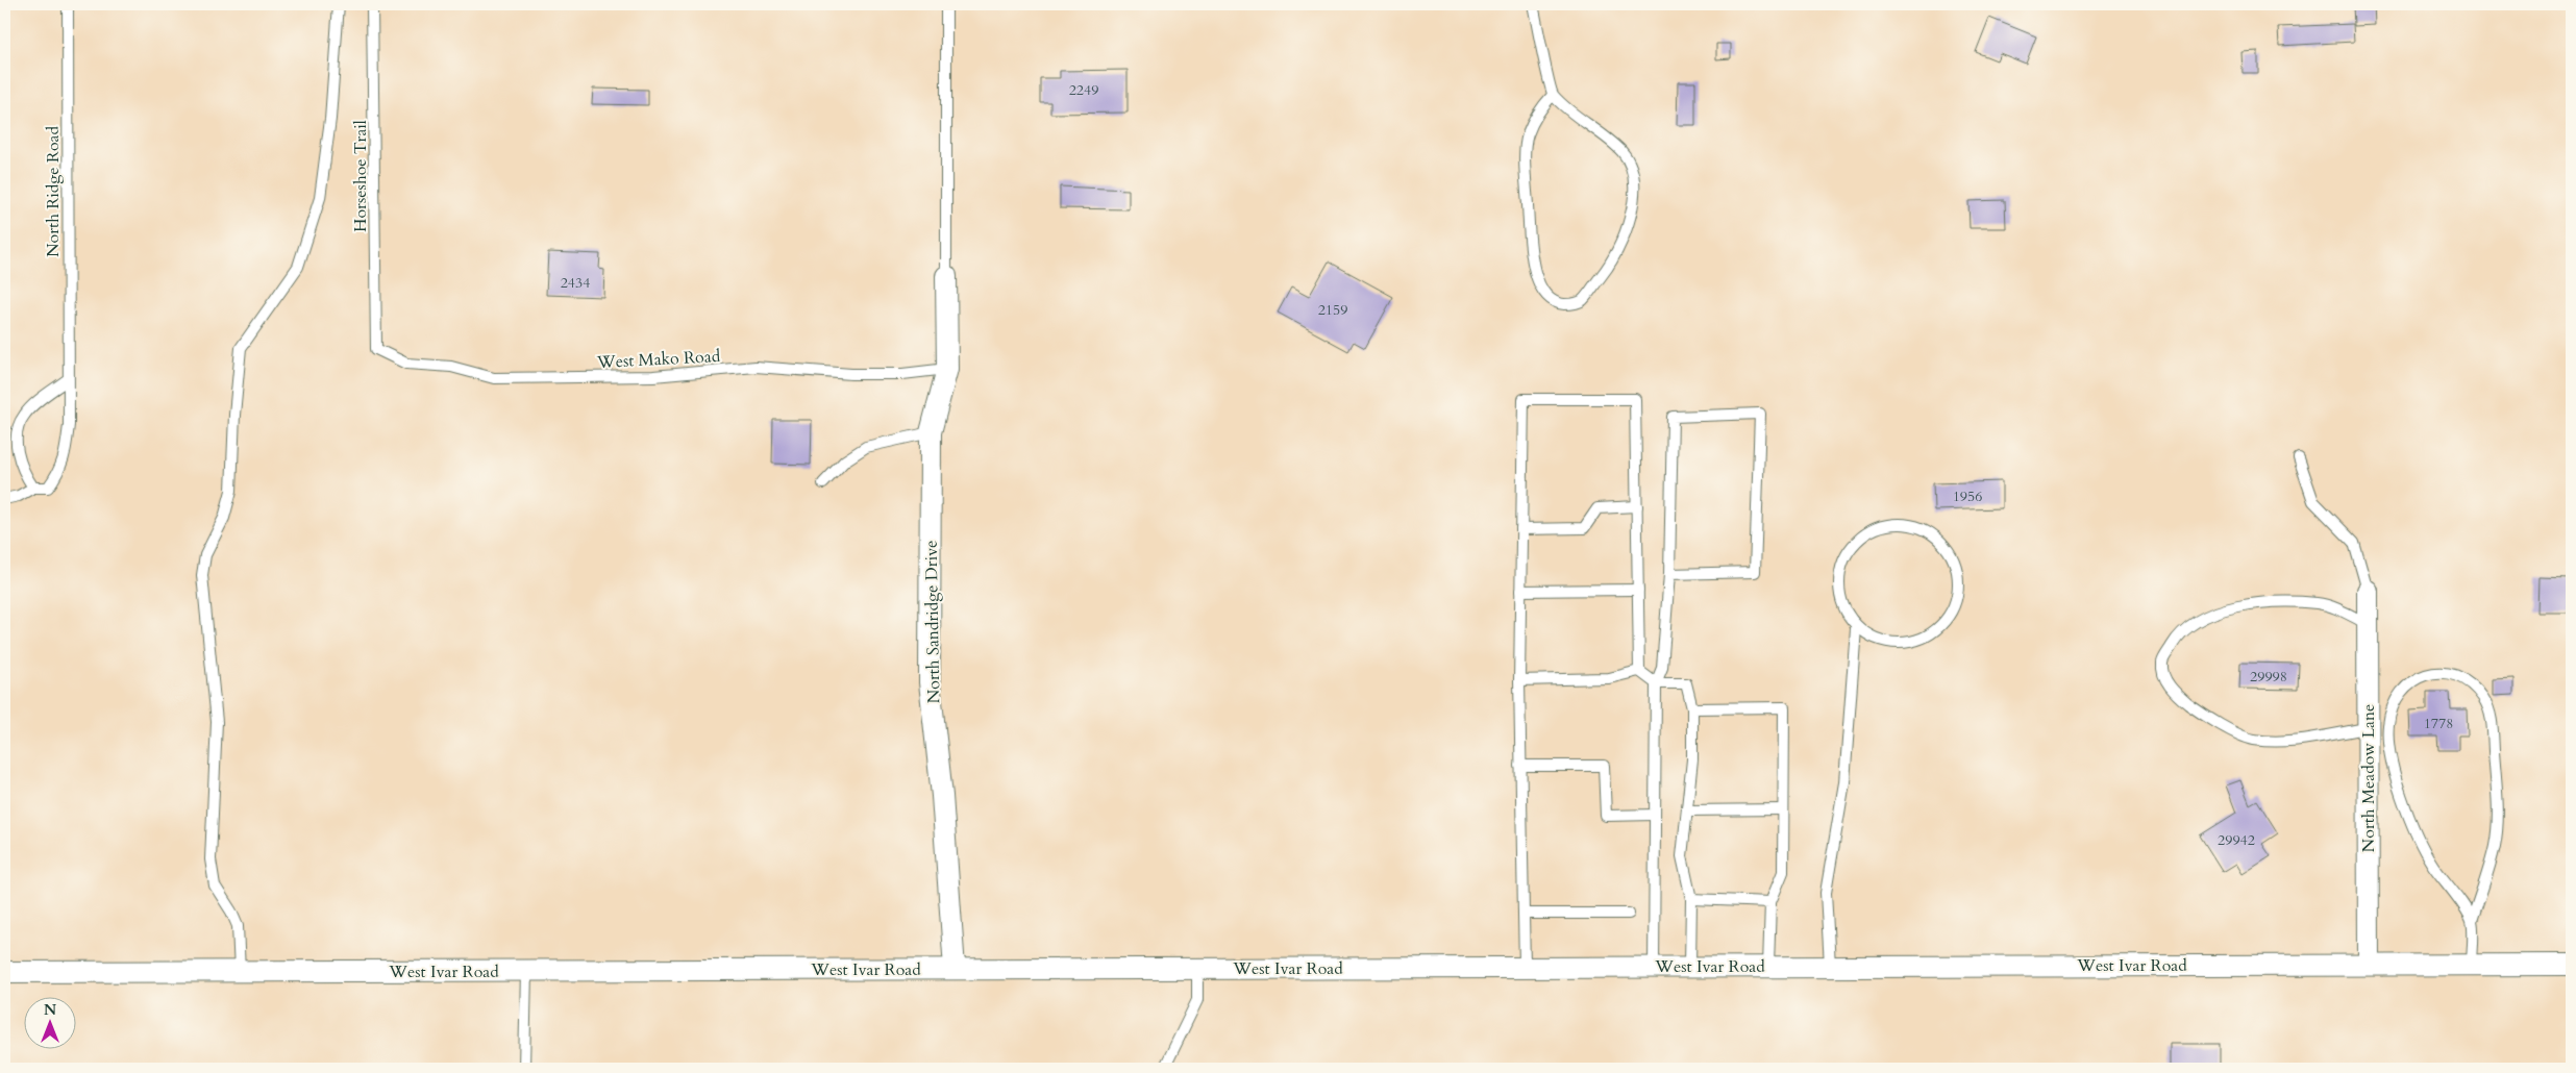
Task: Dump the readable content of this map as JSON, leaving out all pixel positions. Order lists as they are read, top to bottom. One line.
{"streets":{"street":["North Sandridge Drive","North Meadow Lane","West Ivar Road"],"lane":["Horseshoe Trail","North Ridge Road","West Mako Road"]},"crossings":[["Horseshoe Trail","West Mako Road"],["West Mako Road","North Sandridge Drive"],["North Sandridge Drive","West Ivar Road"],["North Meadow Lane","West Ivar Road"]],"house_numbers":["2249","2434","2159","1956","29998","1778","29942"],"north":"top"}
